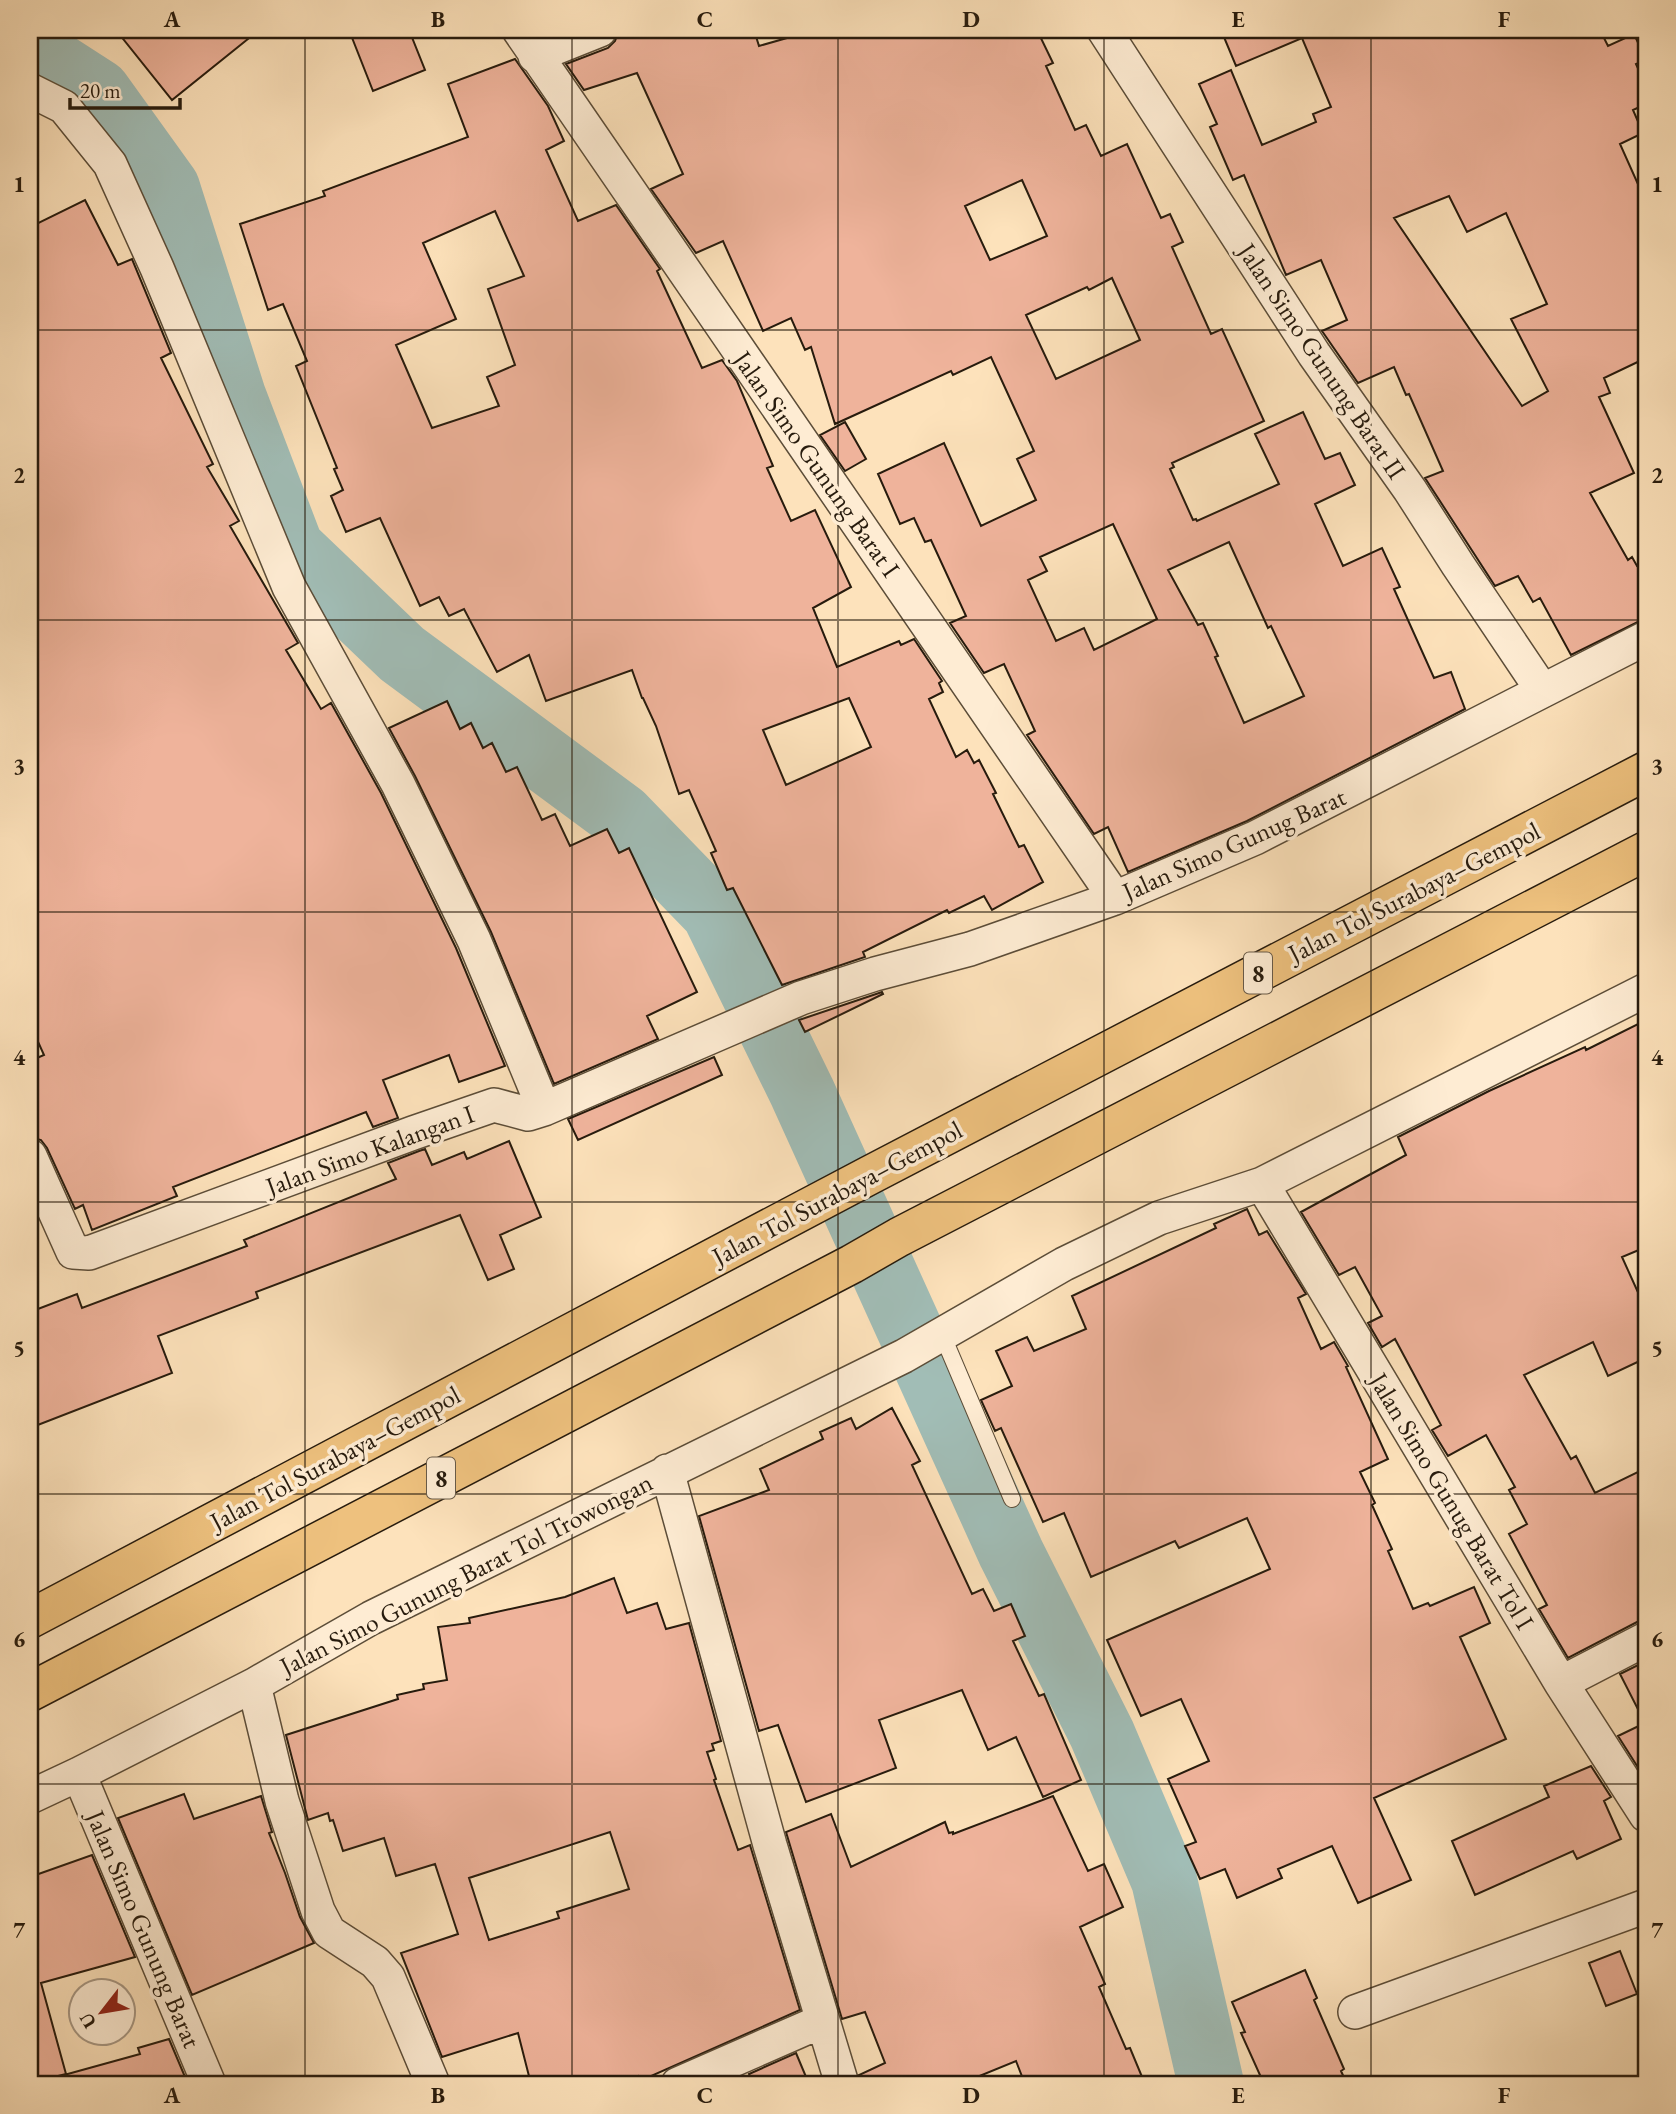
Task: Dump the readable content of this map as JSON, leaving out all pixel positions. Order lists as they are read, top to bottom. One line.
{"streets":{"highway":["Jalan Tol Surabaya–Gempol","8"],"street":["Jalan Simo Gunung Barat II","Jalan Simo Gunung Barat I","Jalan Simo Gunug Barat","Jalan Simo Kalangan I","Jalan Simo Gunug Barat Tol I","Jalan Simo Gunung Barat Tol Trowongan","Jalan Simo Gunung Barat"]},"crossings":[["Jalan Simo Gunung Barat II","Jalan Simo Gunug Barat"],["Jalan Simo Gunung Barat I","Jalan Simo Gunug Barat"],["Jalan Simo Gunug Barat","Jalan Simo Kalangan I"],["Jalan Simo Gunug Barat Tol I","Jalan Simo Gunung Barat Tol Trowongan"],["Jalan Simo Gunung Barat Tol Trowongan","Jalan Simo Gunung Barat"]],"scale_bar":"20 m","north":"bottom left","grid":{"columns":["A","B","C","D","E","F"],"rows":["1","2","3","4","5","6","7"]}}
